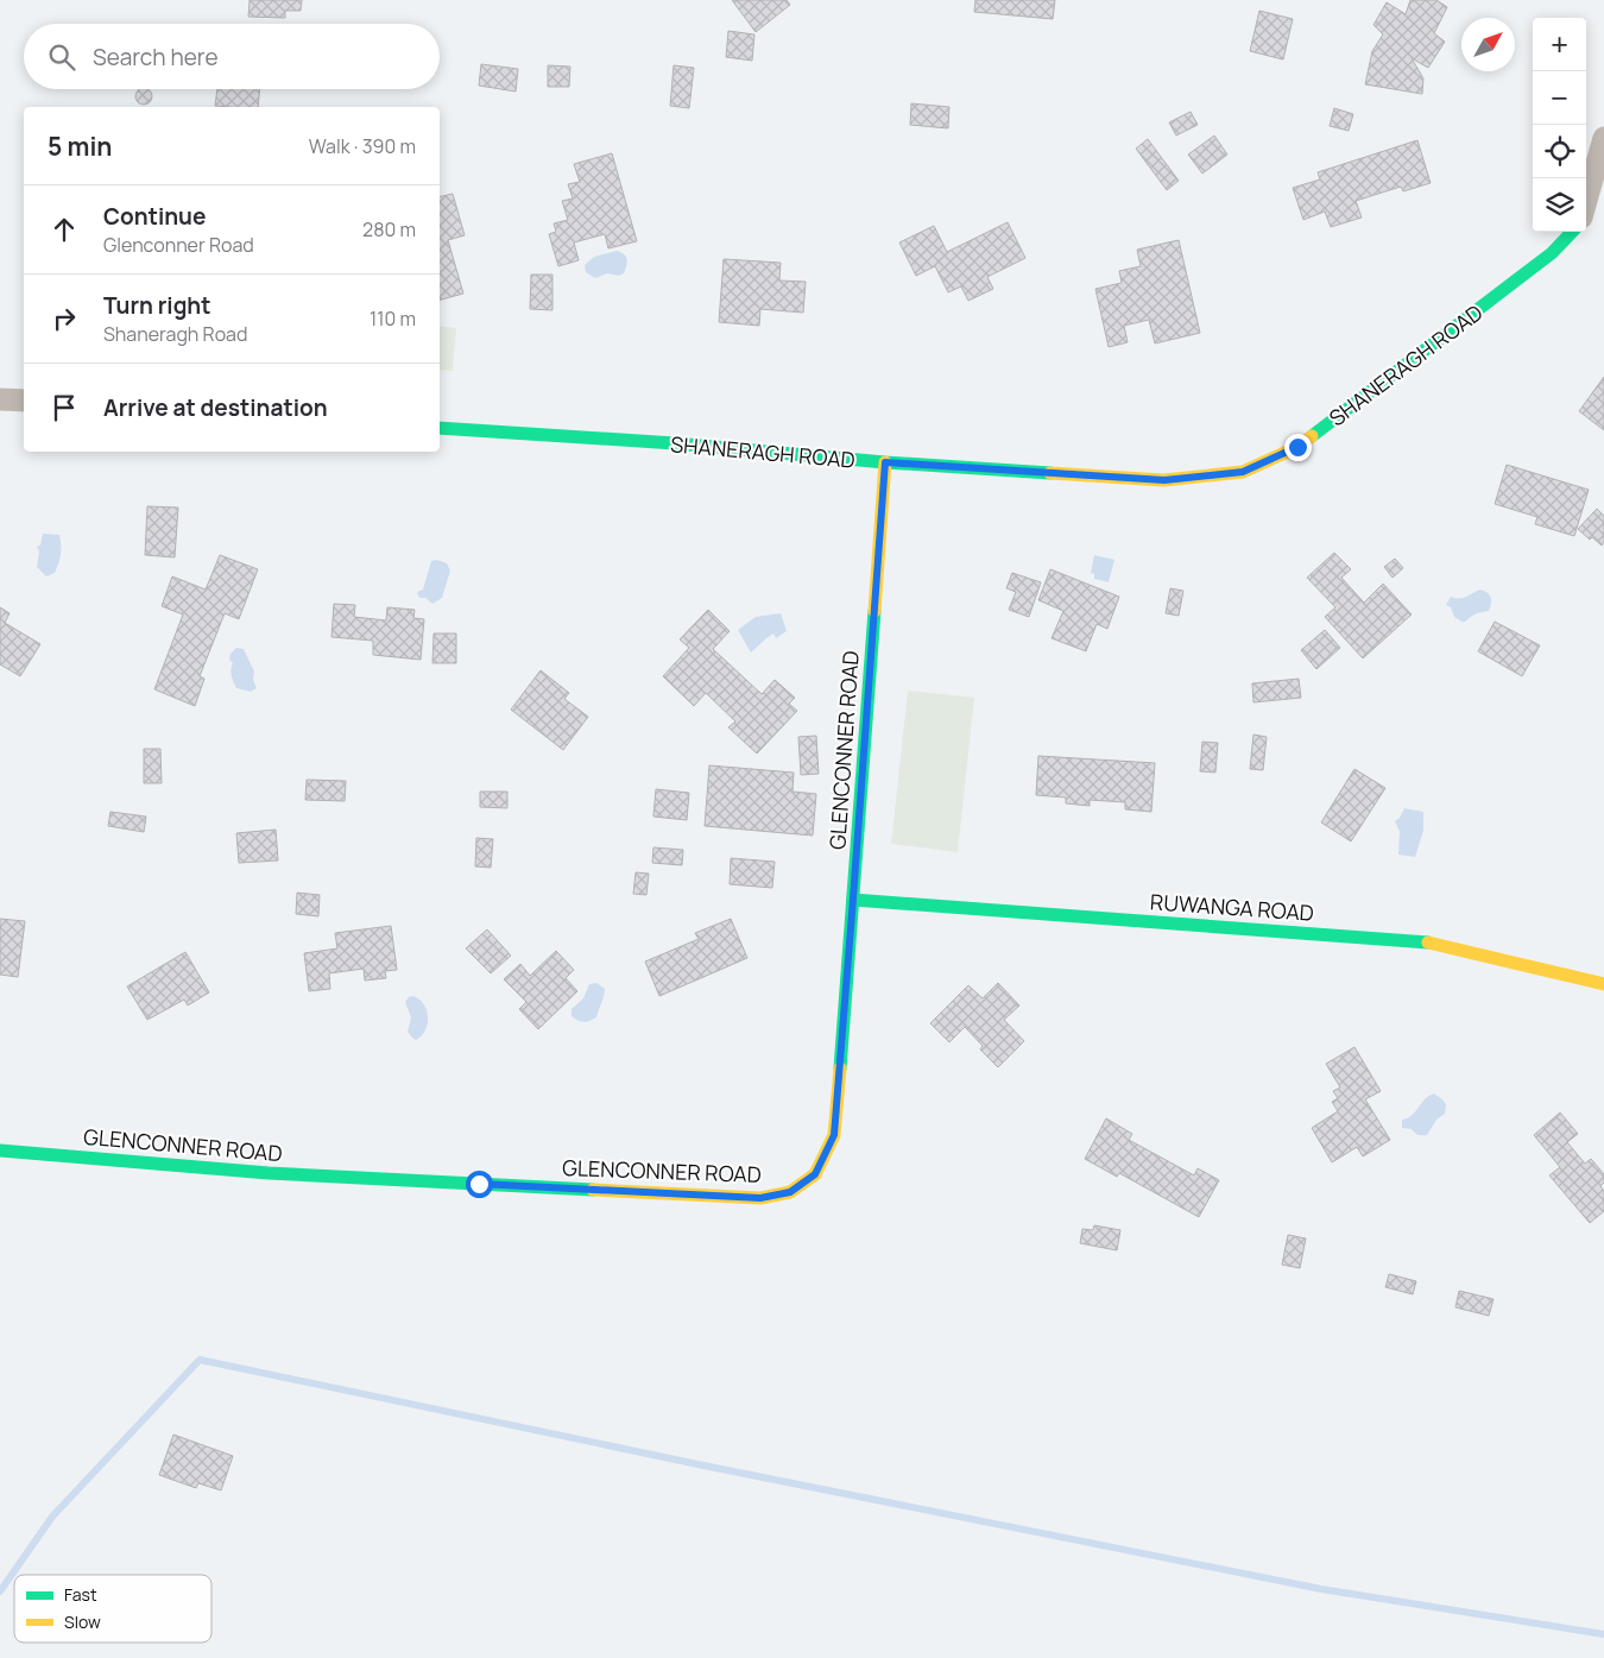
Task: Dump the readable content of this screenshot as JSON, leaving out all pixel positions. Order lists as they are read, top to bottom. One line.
{"streets":{"street":["SHANERAGH ROAD","GLENCONNER ROAD","RUWANGA ROAD"]},"crossings":[["SHANERAGH ROAD","GLENCONNER ROAD"],["GLENCONNER ROAD","RUWANGA ROAD"]],"legend":["Fast","Slow"],"north":"top right","page":{"map_buttons":["+","−"],"search":"Search here","heading":["5 min","Walk · 390 m"],"list":[["Continue","Glenconner Road","280 m"],["Turn right","Shaneragh Road","110 m"],"Arrive at destination"]}}
